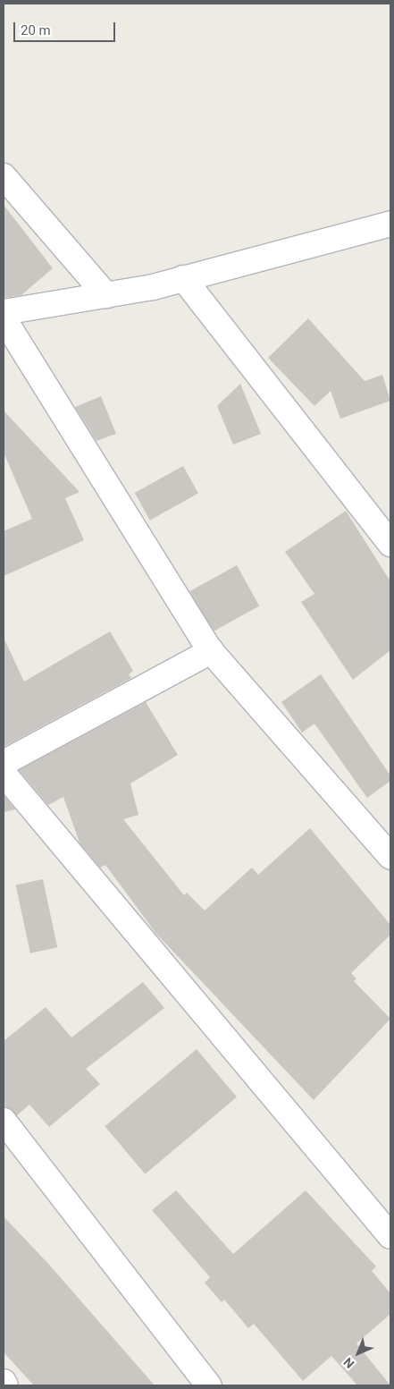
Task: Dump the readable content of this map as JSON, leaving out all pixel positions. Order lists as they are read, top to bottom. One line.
{"scale_bar":"20 m","north":"bottom left"}
